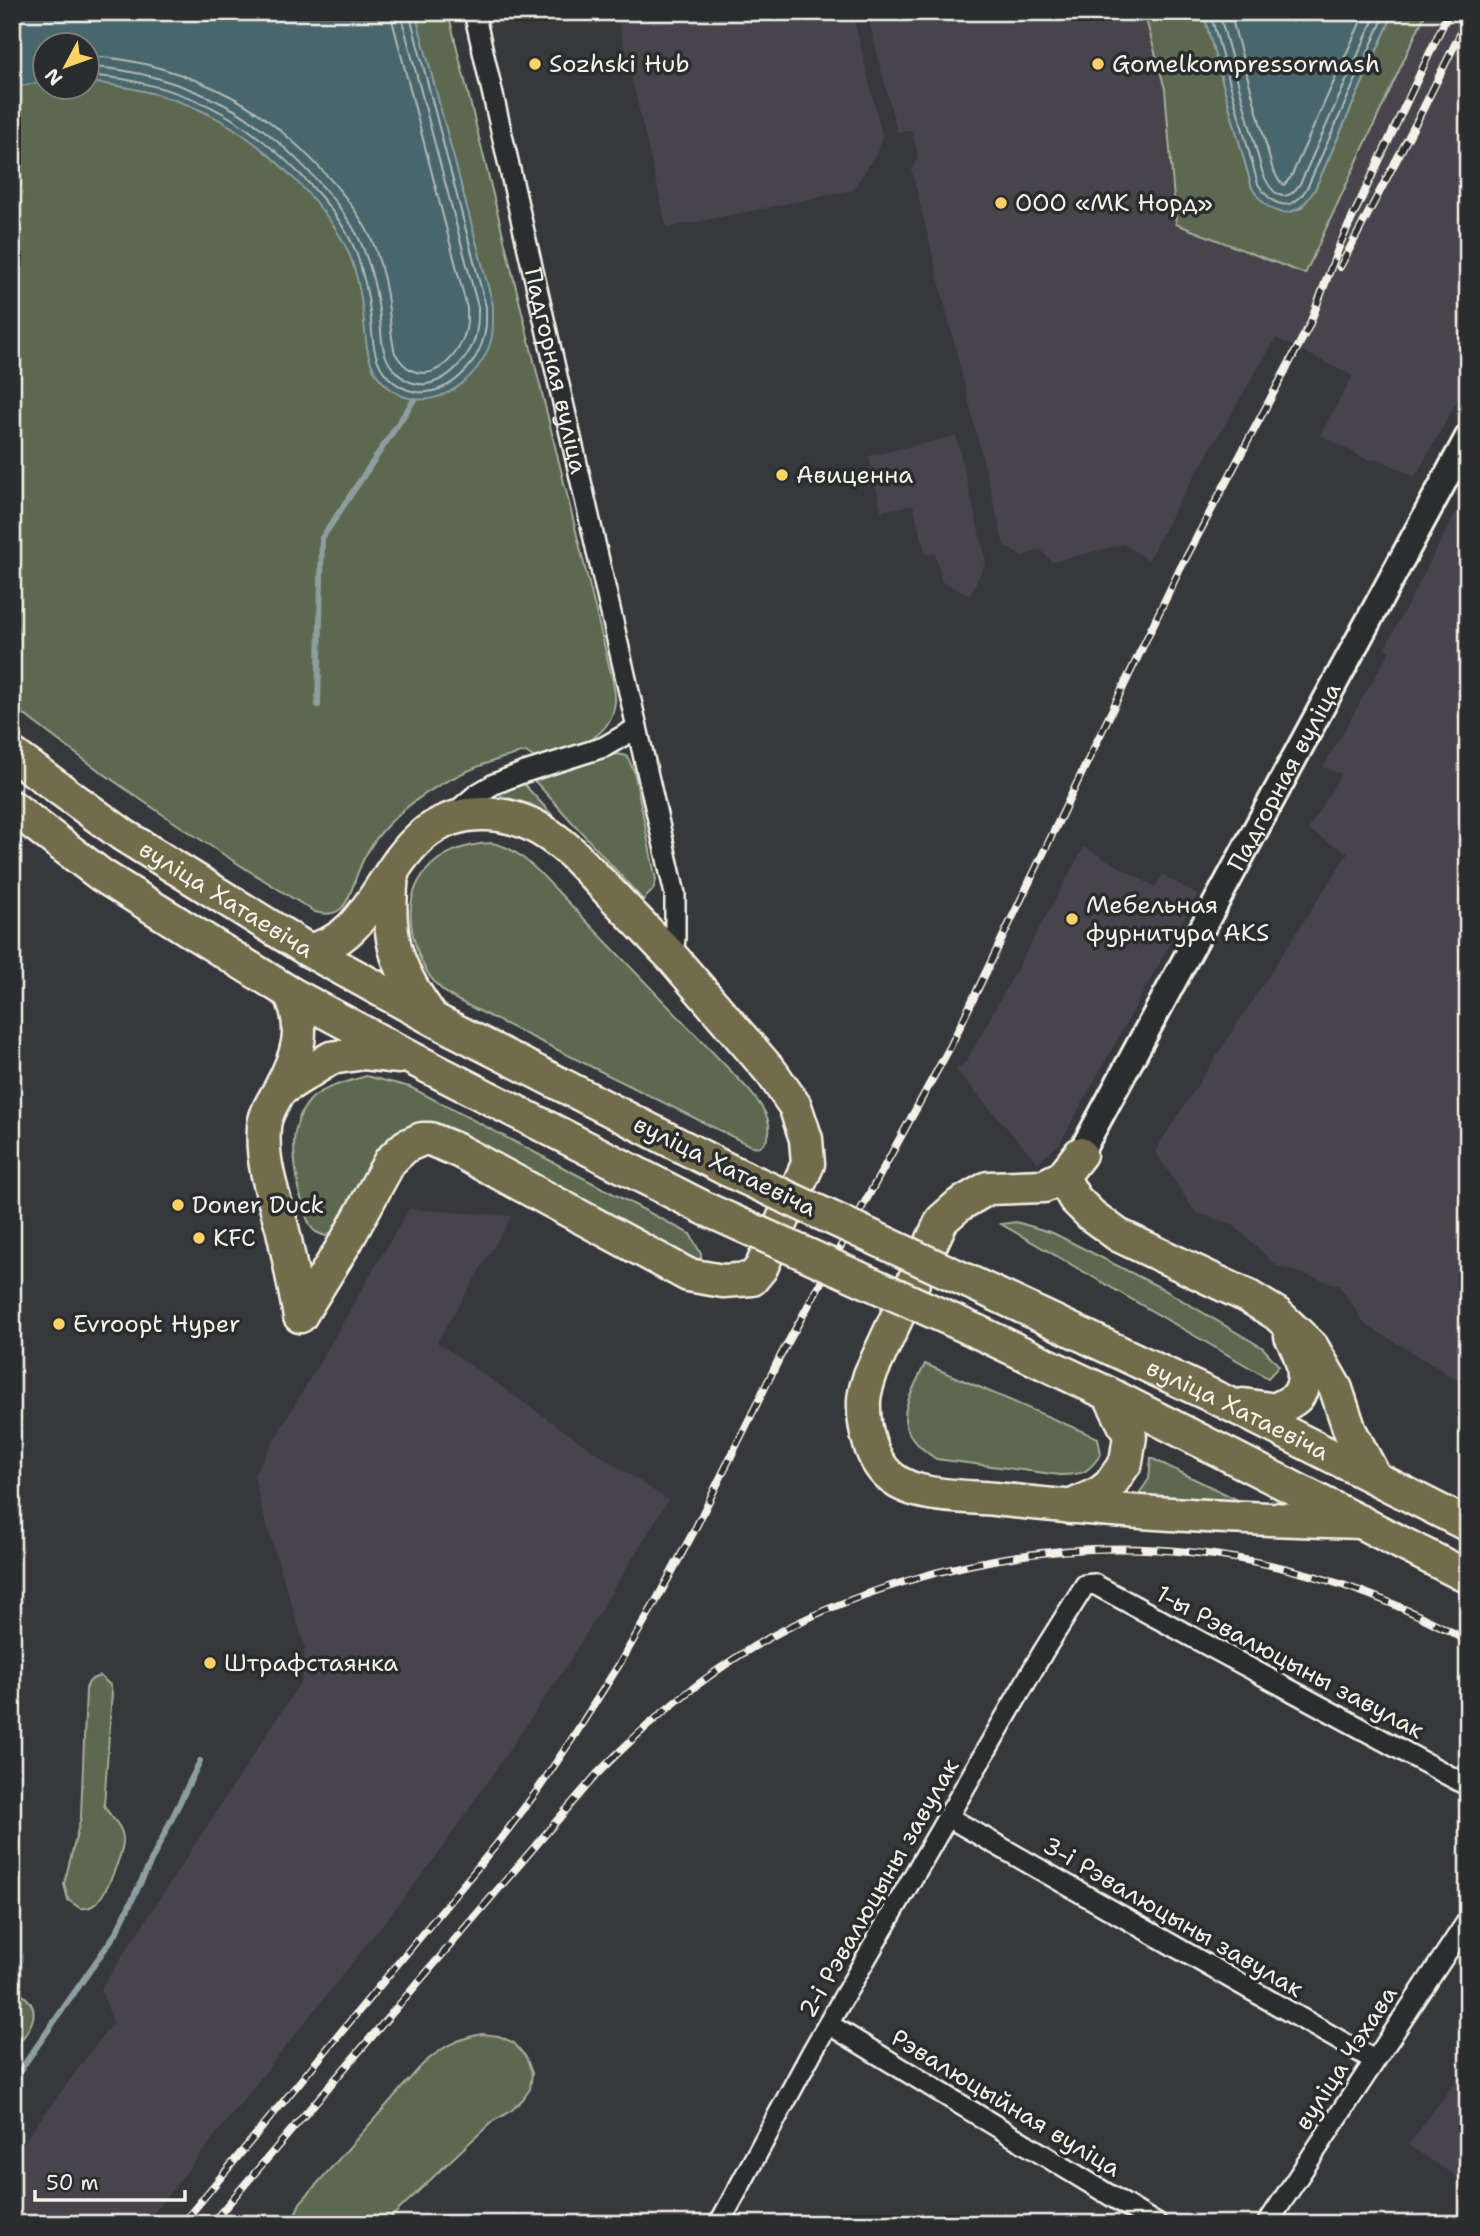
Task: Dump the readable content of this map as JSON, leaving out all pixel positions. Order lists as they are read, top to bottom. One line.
{"streets":{"main road":["вуліца Хатаевіча"],"street":["Падгорная вуліца","1-ы Рэвалюцыны завулак","2-і Рэвалюцыны завулак","3-і Рэвалюцыны завулак","вуліца Чэхава","Рэвалюцыйная вуліца"]},"crossings":[["1-ы Рэвалюцыны завулак","2-і Рэвалюцыны завулак"],["2-і Рэвалюцыны завулак","3-і Рэвалюцыны завулак"],["2-і Рэвалюцыны завулак","Рэвалюцыйная вуліца"],["3-і Рэвалюцыны завулак","вуліца Чэхава"]],"places":["Sozhski Hub","Gomelkompressormash","ООО «МК Норд»","Авиценна","Мебельная фурнитура AKS","Doner Duck","KFC","Evroopt Hyper","Штрафстаянка"],"scale_bar":"50 m","north":"bottom left"}
